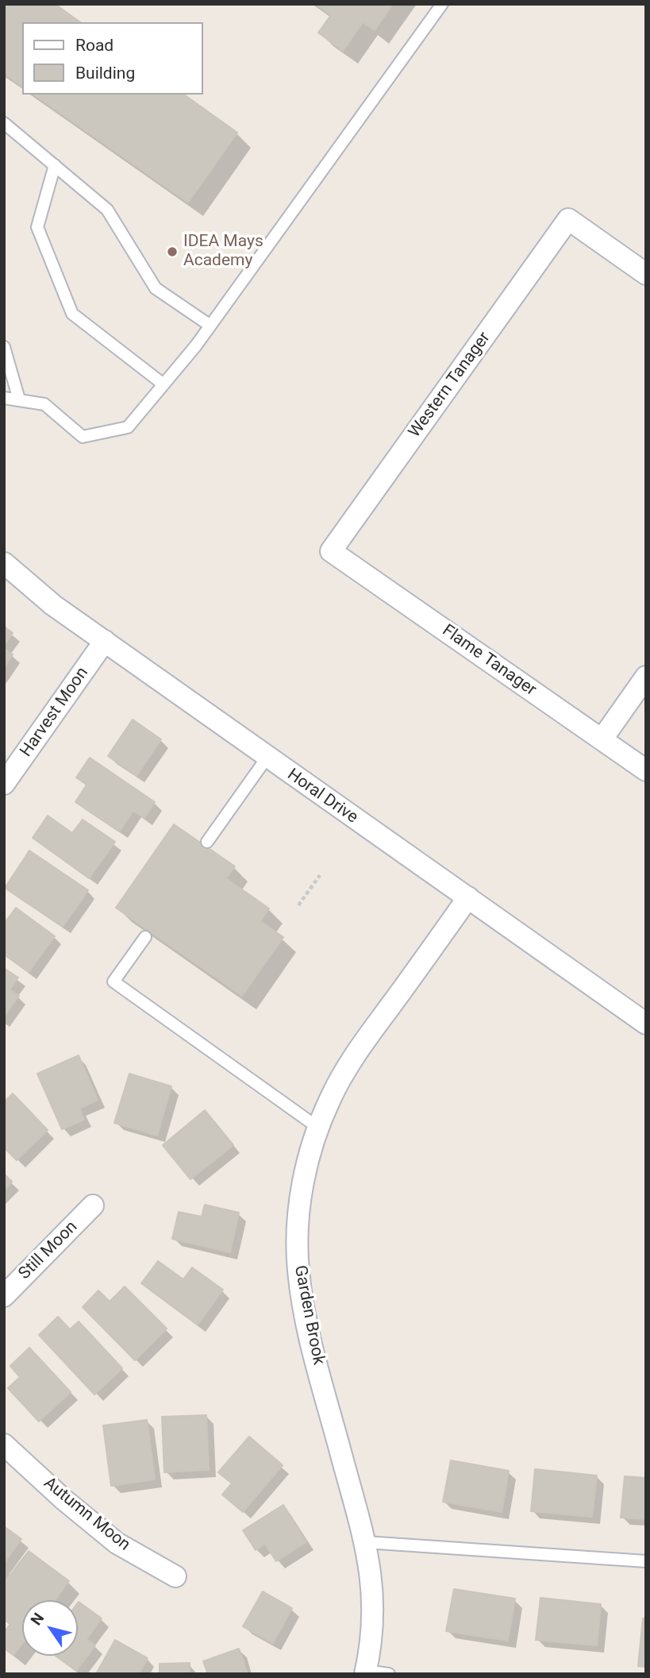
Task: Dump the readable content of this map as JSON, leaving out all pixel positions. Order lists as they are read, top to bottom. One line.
{"streets":{"street":["Western Tanager","Flame Tanager","Harvest Moon","Horal Drive","Still Moon","Garden Brook","Autumn Moon"]},"crossings":[["Western Tanager","Flame Tanager"],["Harvest Moon","Horal Drive"],["Horal Drive","Garden Brook"]],"places":["IDEA Mays Academy"],"legend":["Road","Building"],"north":"top left"}
